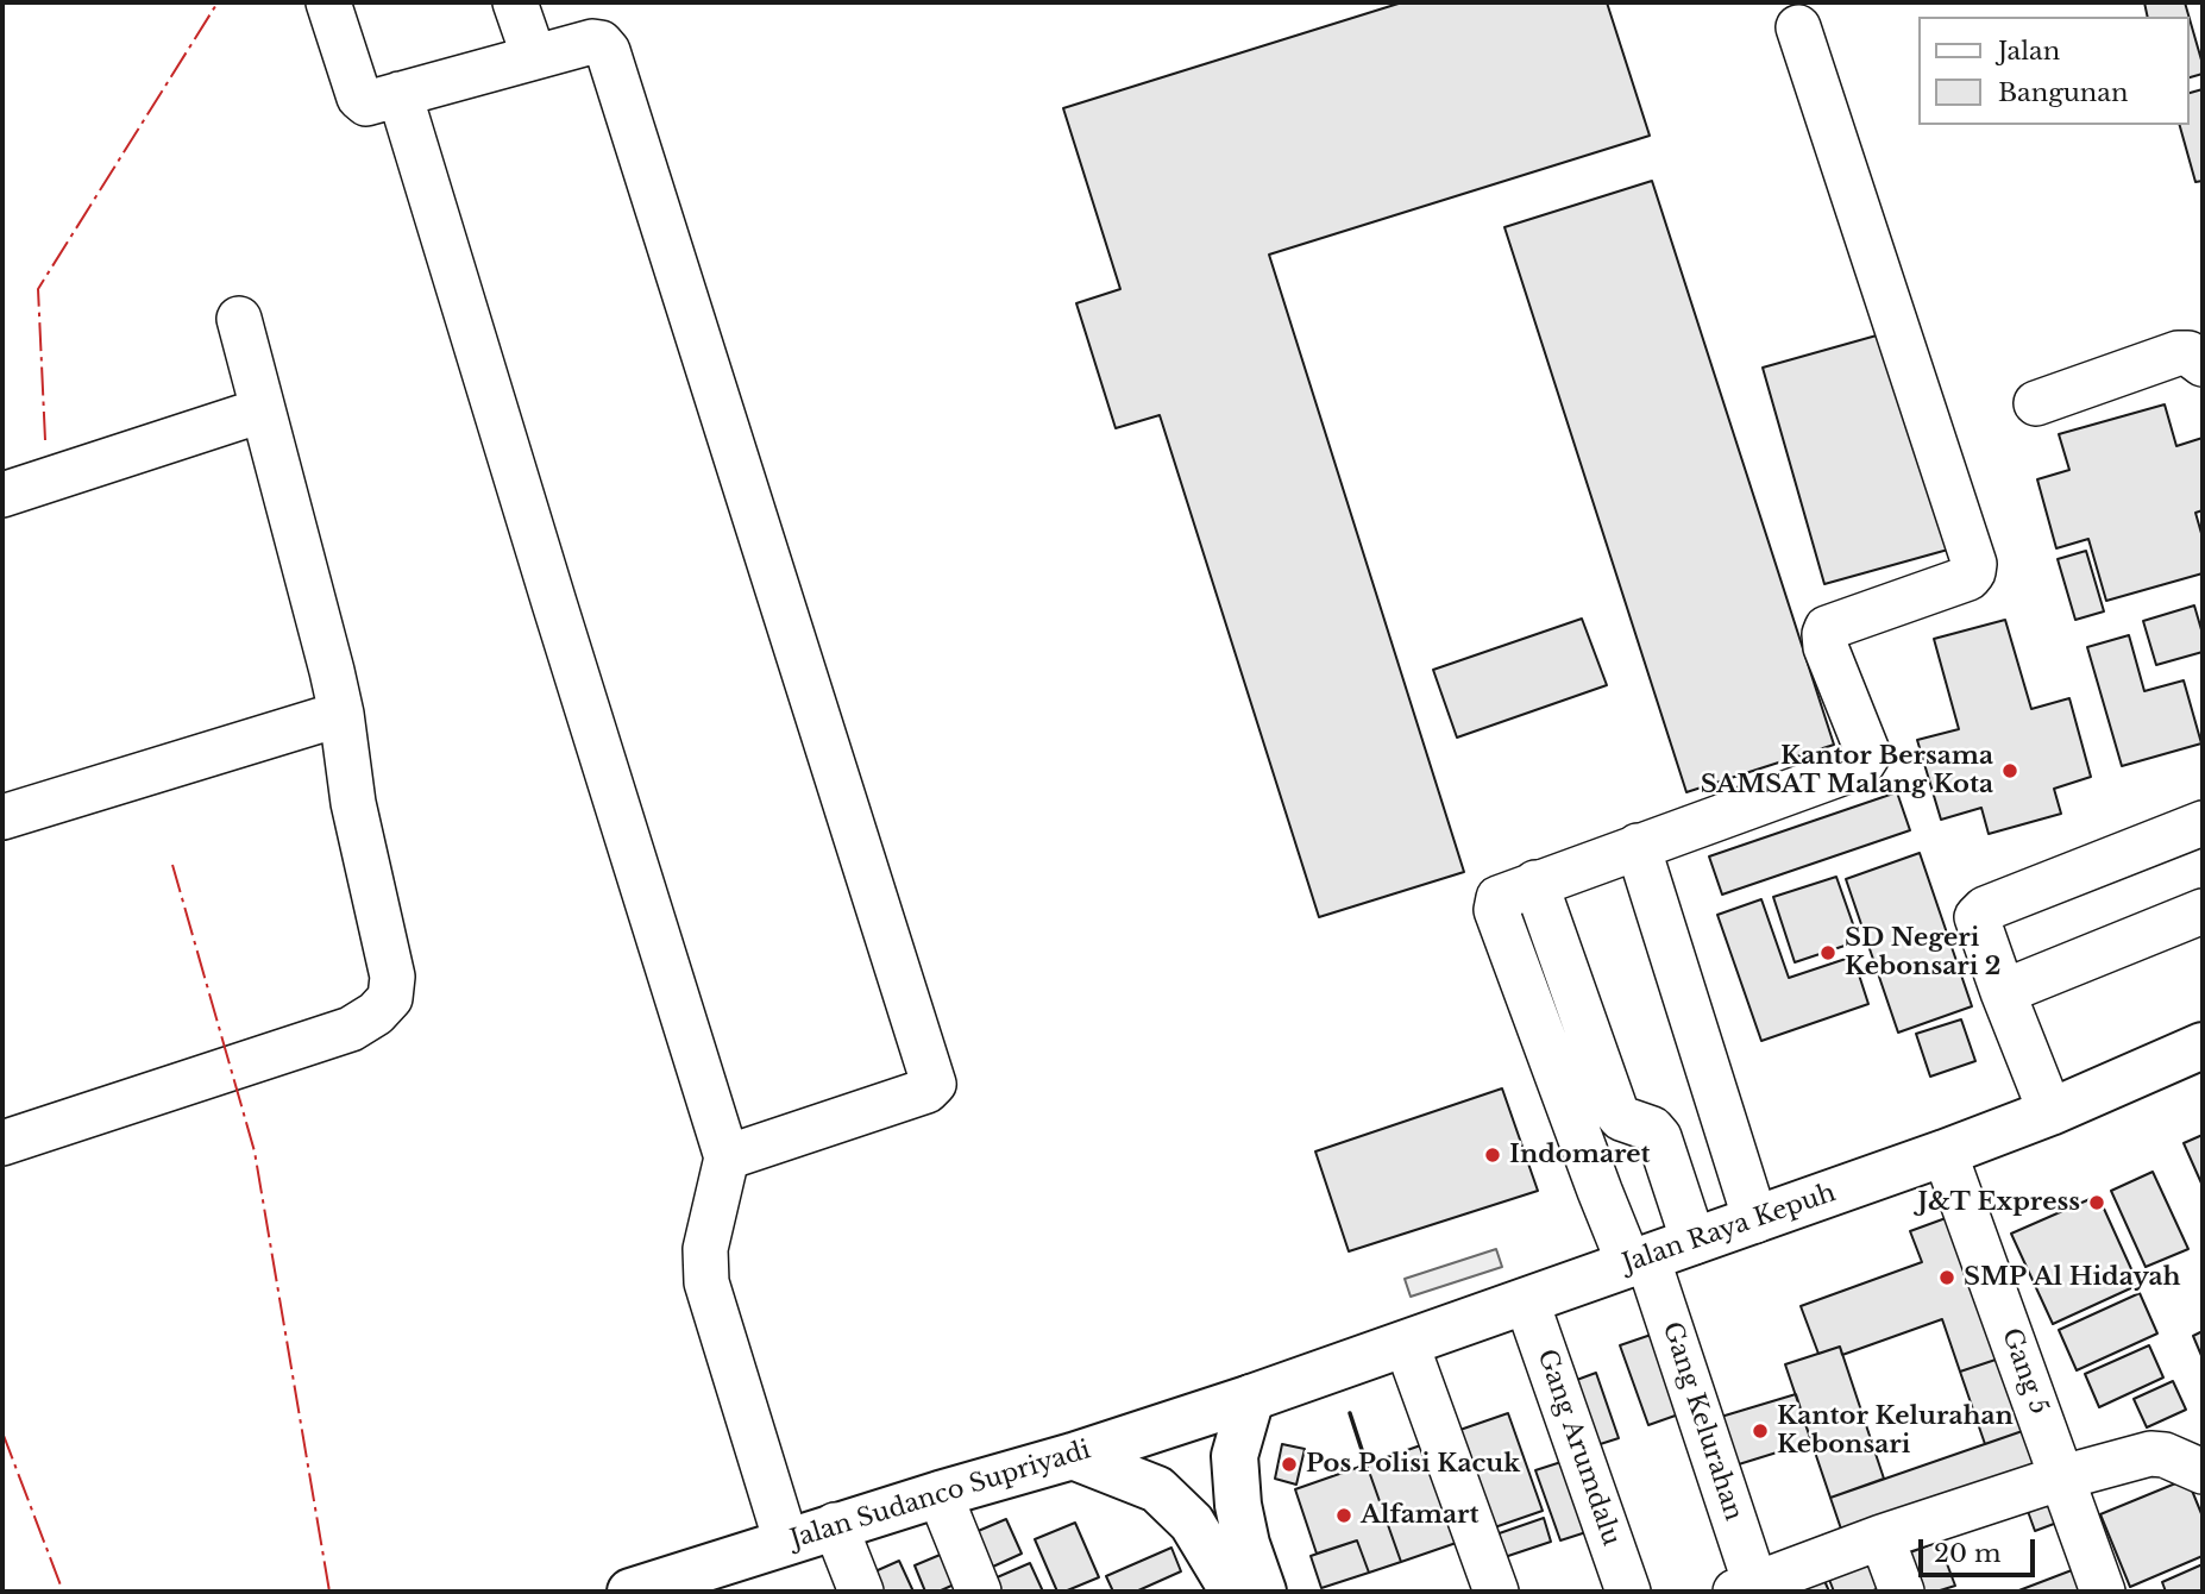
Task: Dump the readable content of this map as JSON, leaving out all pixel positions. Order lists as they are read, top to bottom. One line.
{"streets":{"main road":["Jalan Raya Kepuh","Jalan Sudanco Supriyadi"],"street":["Gang 5","Gang Kelurahan","Gang Arumdalu"]},"crossings":[["Jalan Raya Kepuh","Gang 5"],["Jalan Raya Kepuh","Gang Kelurahan"],["Jalan Raya Kepuh","Gang Arumdalu"],["Jalan Raya Kepuh","Jalan Sudanco Supriyadi"]],"places":["Kantor Bersama SAMSAT Malang Kota","SD Negeri Kebonsari 2","Indomaret","J&T Express","SMP Al Hidayah","Kantor Kelurahan Kebonsari","Pos Polisi Kacuk","Alfamart"],"legend":["Jalan","Bangunan"],"scale_bar":"20 m"}
